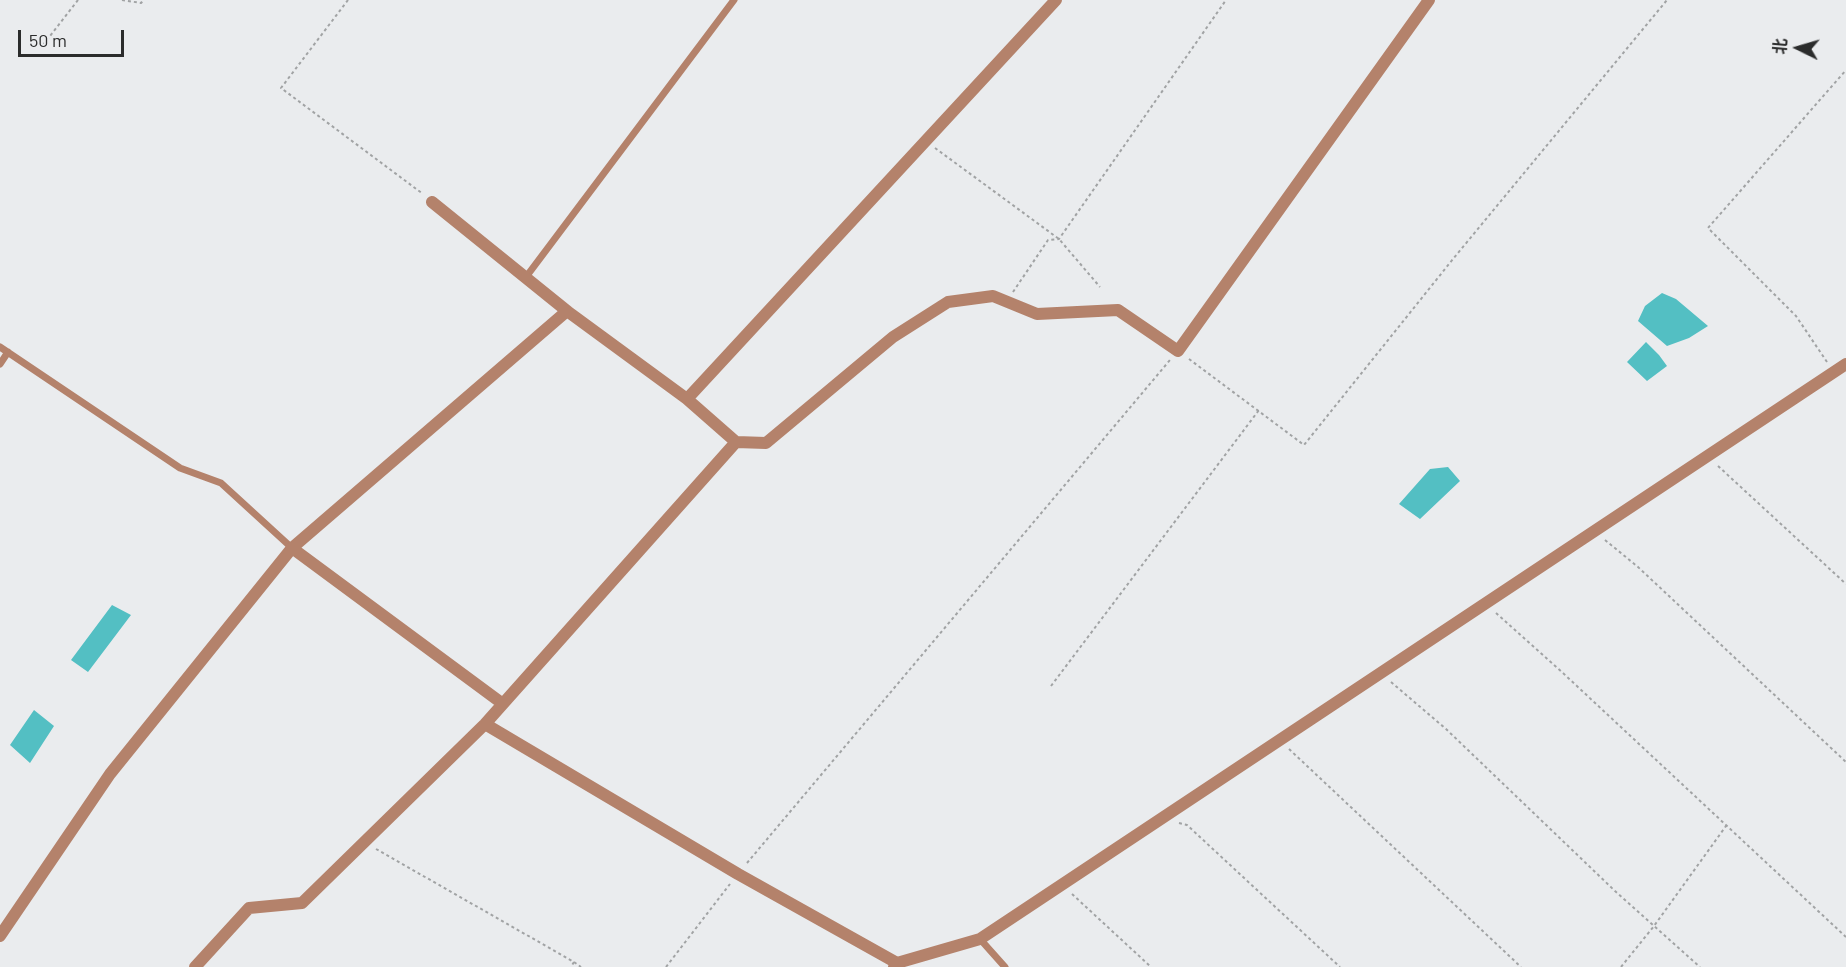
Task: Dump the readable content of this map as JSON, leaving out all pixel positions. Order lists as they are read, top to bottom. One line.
{"scale_bar":"50 m","north":"left"}
